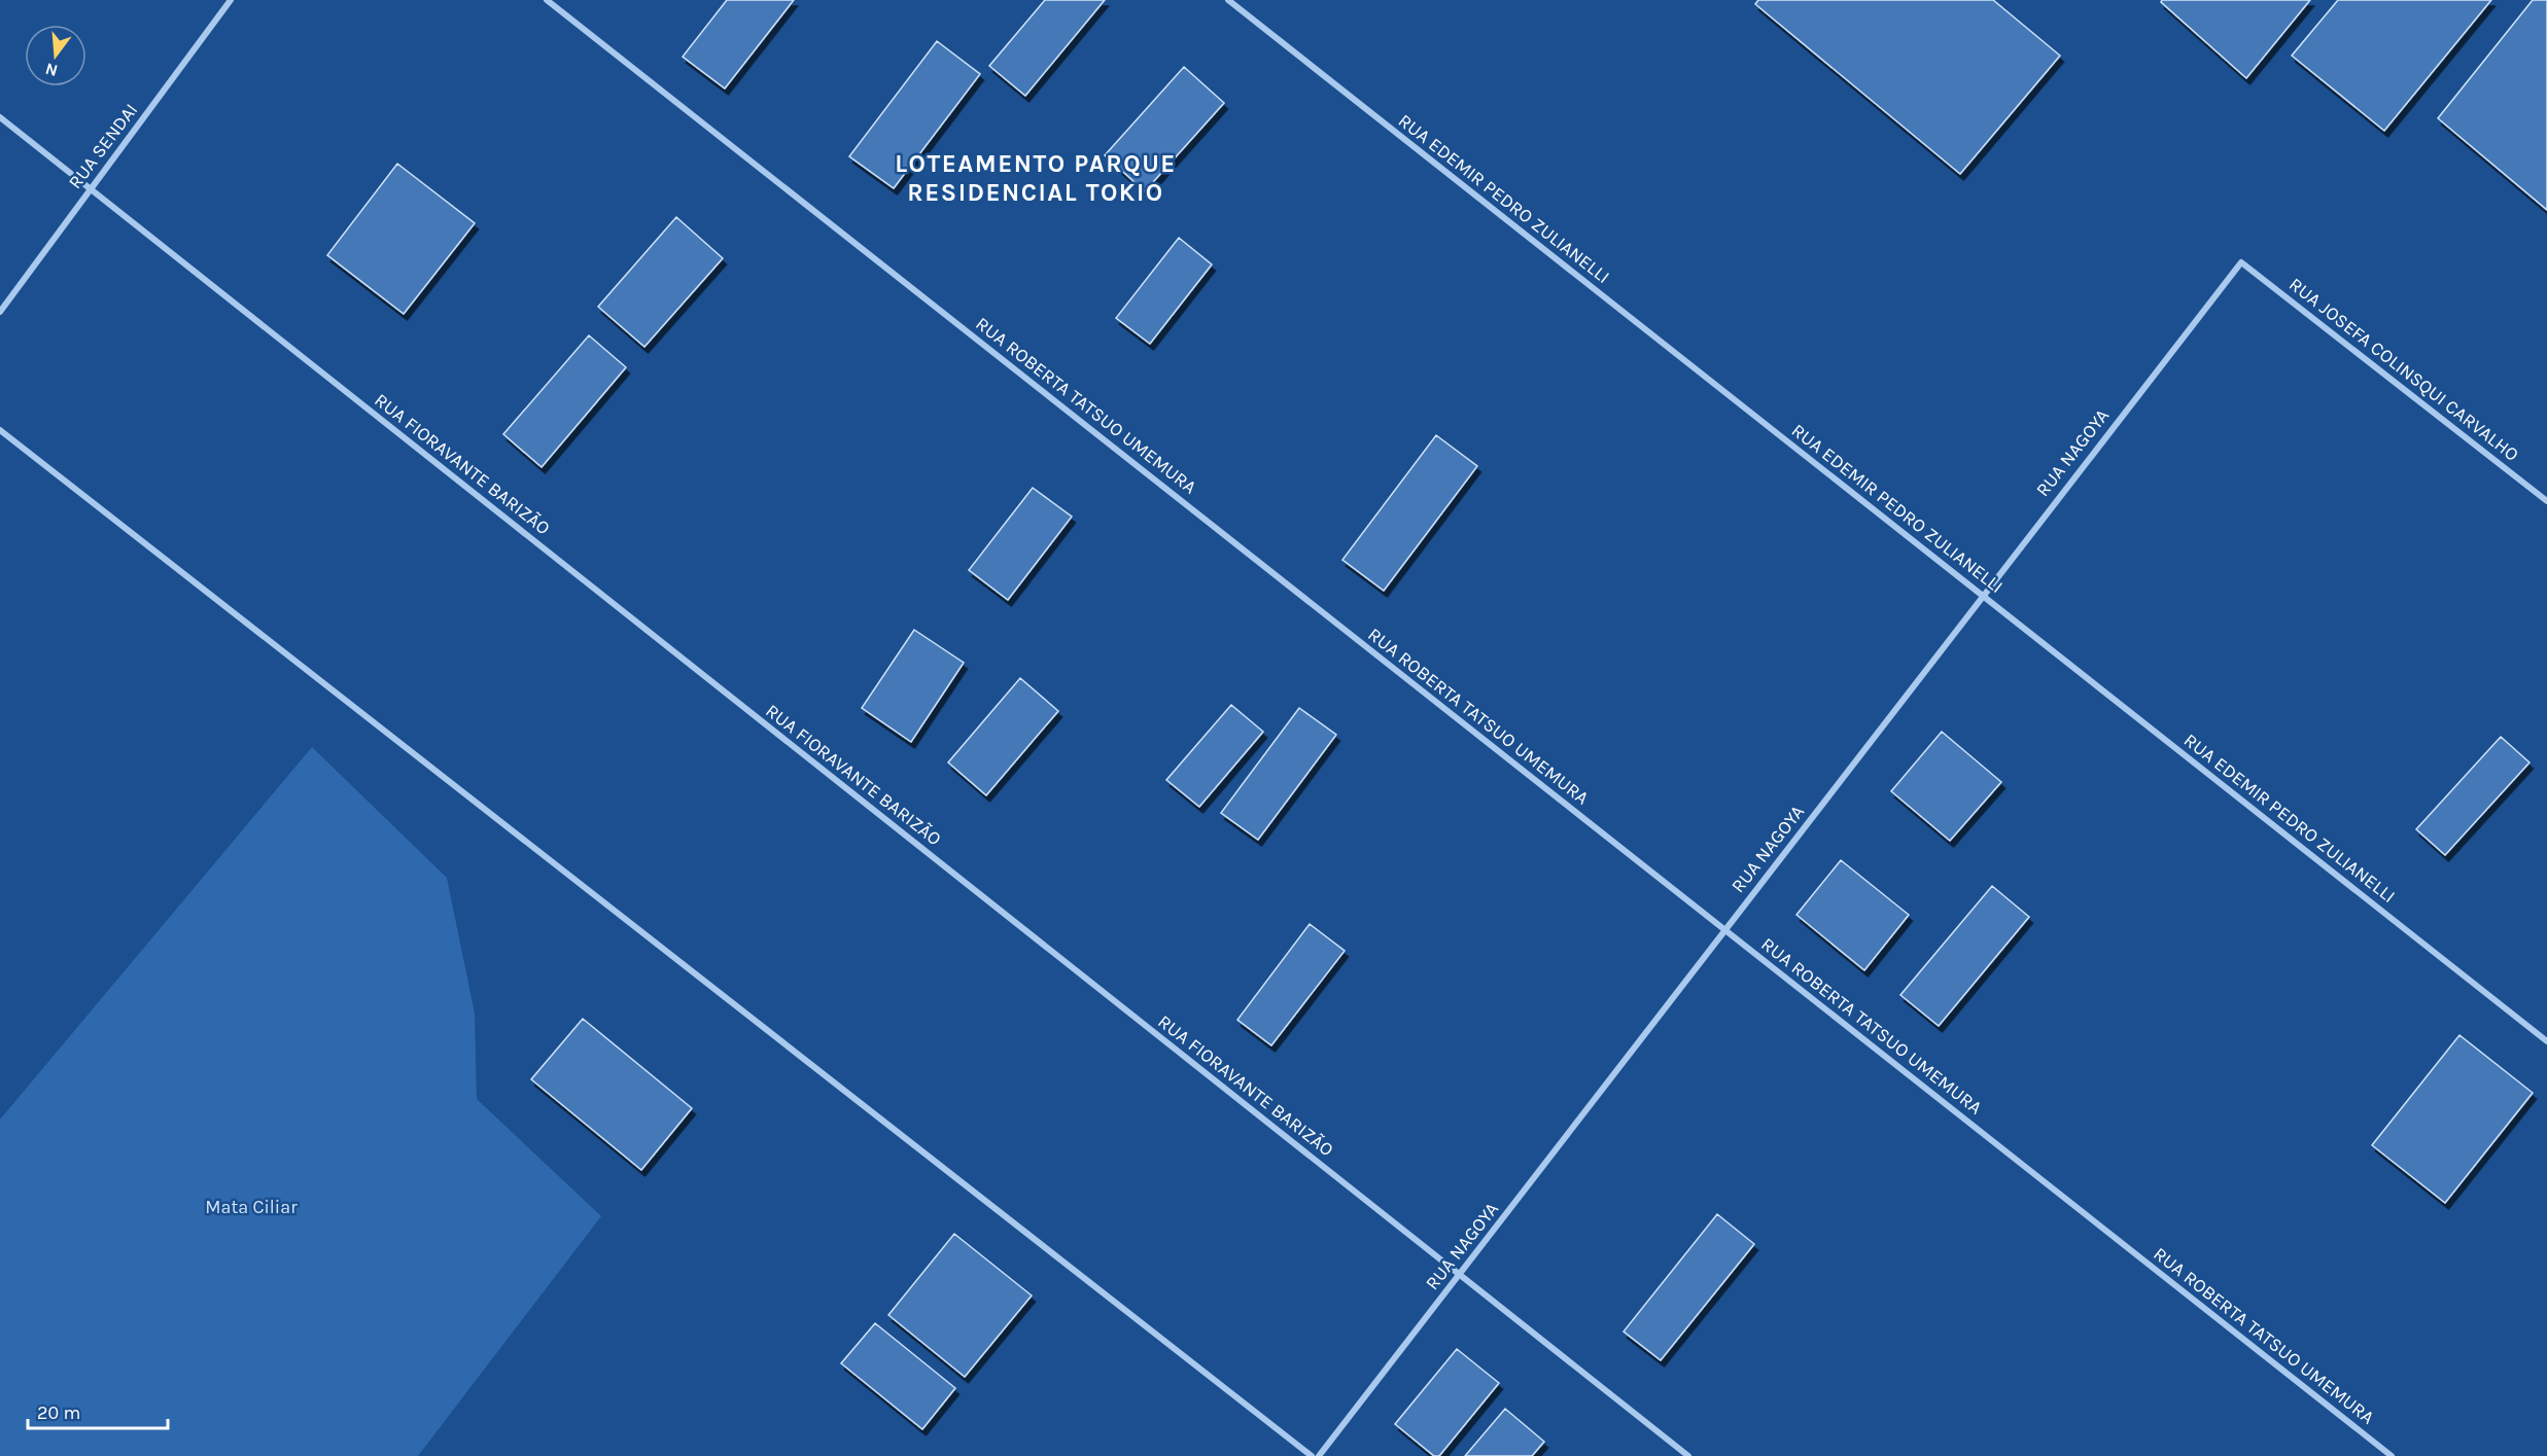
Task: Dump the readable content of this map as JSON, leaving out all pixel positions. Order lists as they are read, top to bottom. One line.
{"streets":{"street":["RUA SENDAI","RUA EDEMIR PEDRO ZULIANELLI","RUA JOSEFA COLINSQUI CARVALHO","RUA ROBERTA TATSUO UMEMURA","RUA NAGOYA","RUA FIORAVANTE BARIZÃO"]},"crossings":[["RUA SENDAI","RUA FIORAVANTE BARIZÃO"],["RUA EDEMIR PEDRO ZULIANELLI","RUA NAGOYA"],["RUA JOSEFA COLINSQUI CARVALHO","RUA NAGOYA"],["RUA ROBERTA TATSUO UMEMURA","RUA NAGOYA"],["RUA NAGOYA","RUA FIORAVANTE BARIZÃO"]],"districts":["LOTEAMENTO PARQUE RESIDENCIAL TOKIO"],"parks":["Mata Ciliar"],"scale_bar":"20 m","north":"bottom"}
